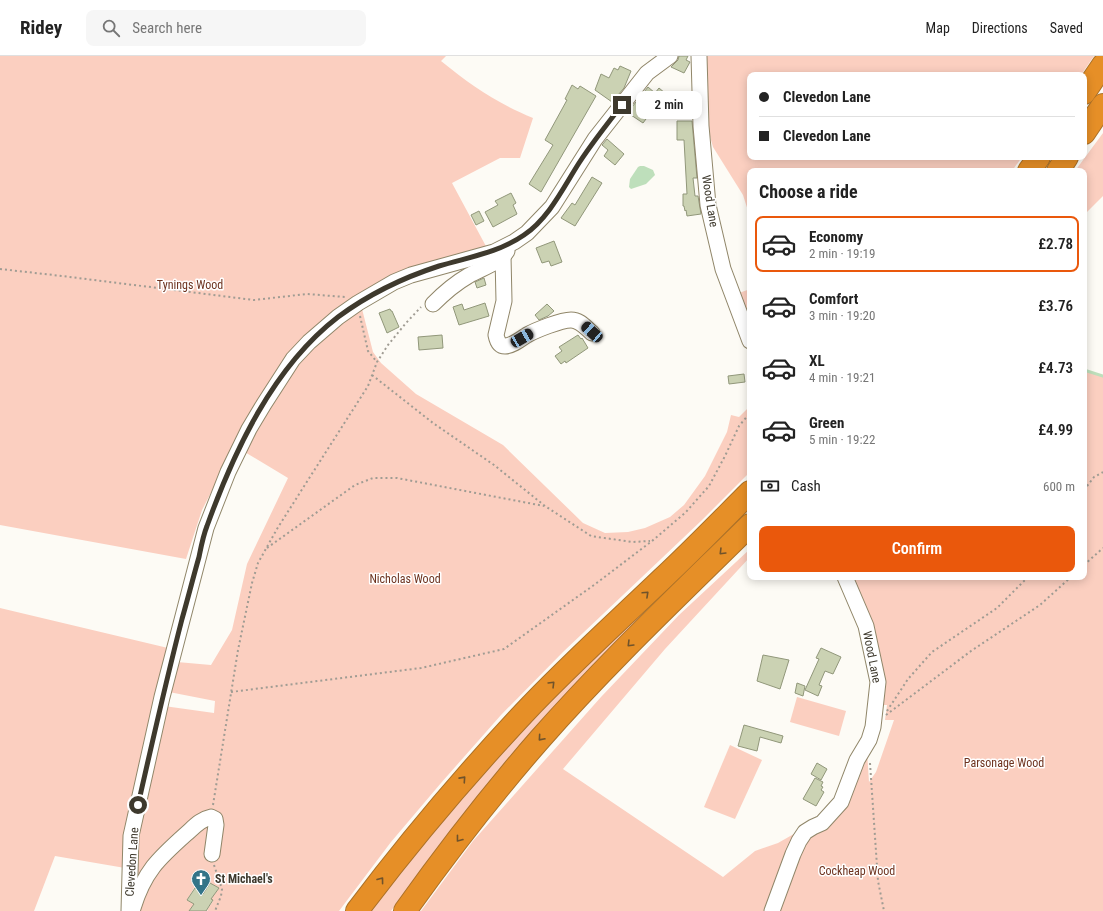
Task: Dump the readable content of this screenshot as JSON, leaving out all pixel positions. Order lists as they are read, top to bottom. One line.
{"streets":{"street":["Wood Lane","Clevedon Lane"]},"parks":["Tynings Wood","Nicholas Wood","Parsonage Wood","Cockheap Wood"],"places":{"church":["St Michael's"]},"page":{"header":"Ridey","search":"Search here","nav":["Map","Directions","Saved"],"banner":["Clevedon Lane","Clevedon Lane"],"bubble":"2 min","heading":"Choose a ride","list":[{"name":"Economy","note":"2 min · 19:19","value":"£2.78"},{"name":"Comfort","note":"3 min · 19:20","value":"£3.76"},{"name":"XL","note":"4 min · 19:21","value":"£4.73"},{"name":"Green","note":"5 min · 19:22","value":"£4.99"}],"pay":["Cash","600 m"],"buttons":"Confirm"}}
